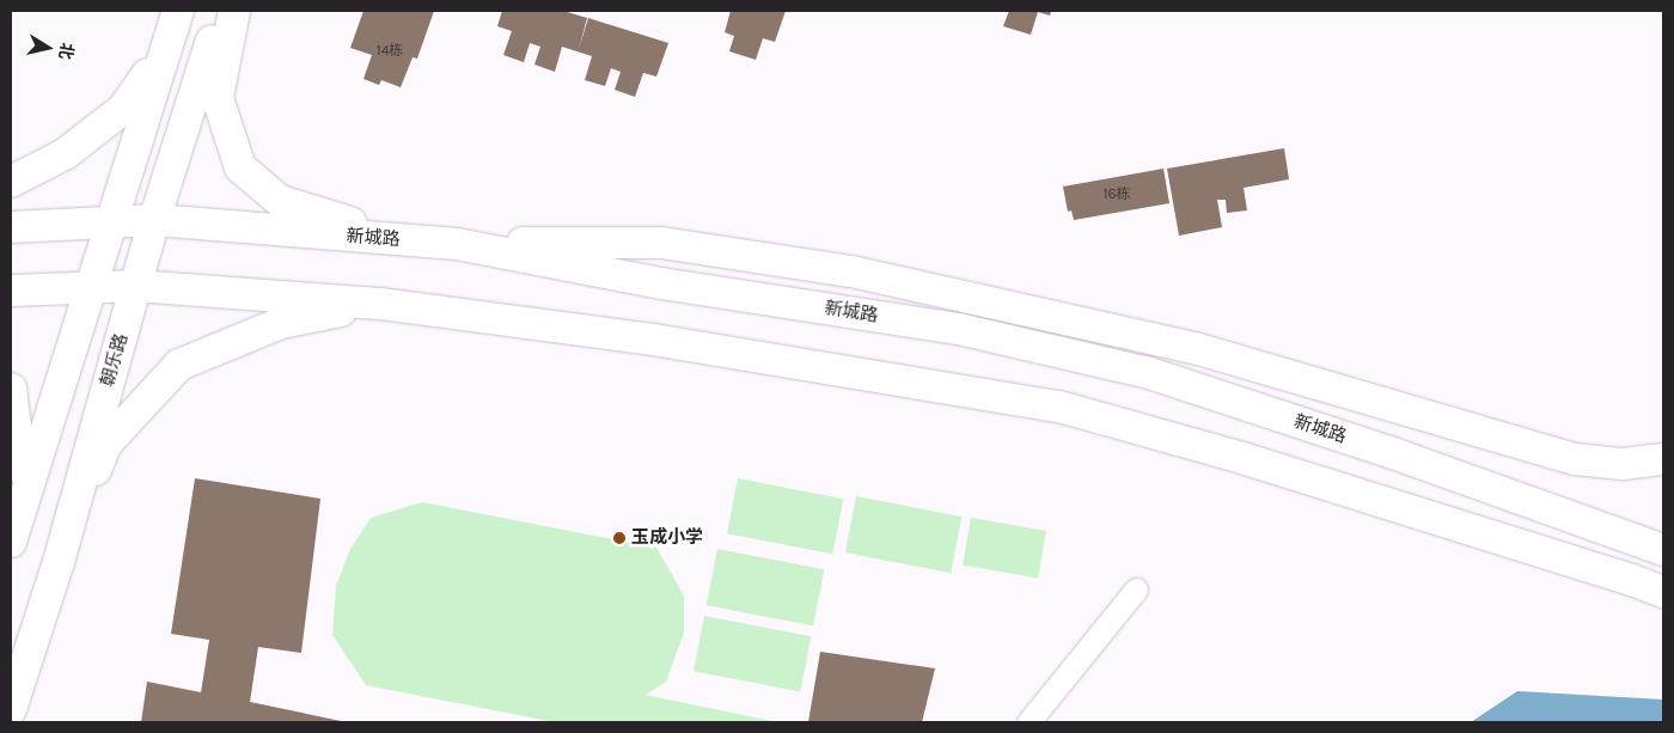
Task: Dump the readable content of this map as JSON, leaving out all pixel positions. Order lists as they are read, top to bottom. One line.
{"streets":{"street":["新城路","朝乐路"]},"crossings":[["新城路","朝乐路"]],"places":["玉成小学"],"house_numbers":["14栋","16栋"],"north":"right"}
